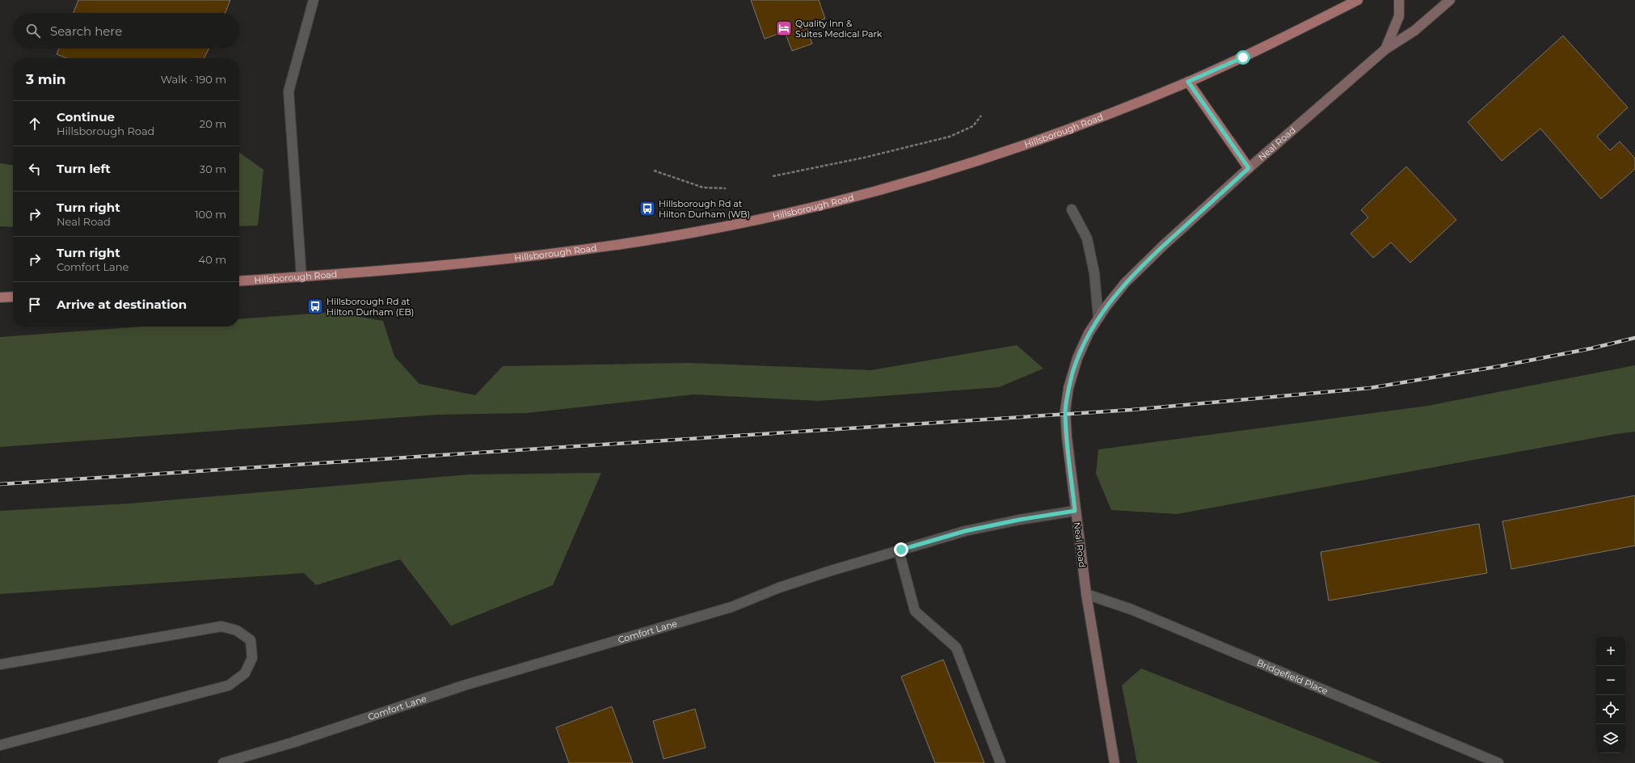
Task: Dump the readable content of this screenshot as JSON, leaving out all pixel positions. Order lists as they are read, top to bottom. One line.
{"streets":{"main road":["Hillsborough Road"],"street":["Neal Road","Comfort Lane","Bridgefield Place"]},"crossings":[["Neal Road","Comfort Lane"],["Neal Road","Bridgefield Place"]],"places":{"hotel":["Quality Inn & Suites Medical Park"],"bus stop":["Hillsborough Rd at Hilton Durham (WB)","Hillsborough Rd at Hilton Durham (EB)"]},"page":{"search":"Search here","heading":["3 min","Walk · 190 m"],"list":[["Continue","Hillsborough Road","20 m"],["Turn left","30 m"],["Turn right","Neal Road","100 m"],["Turn right","Comfort Lane","40 m"],"Arrive at destination"],"map_buttons":["+","−"]}}
